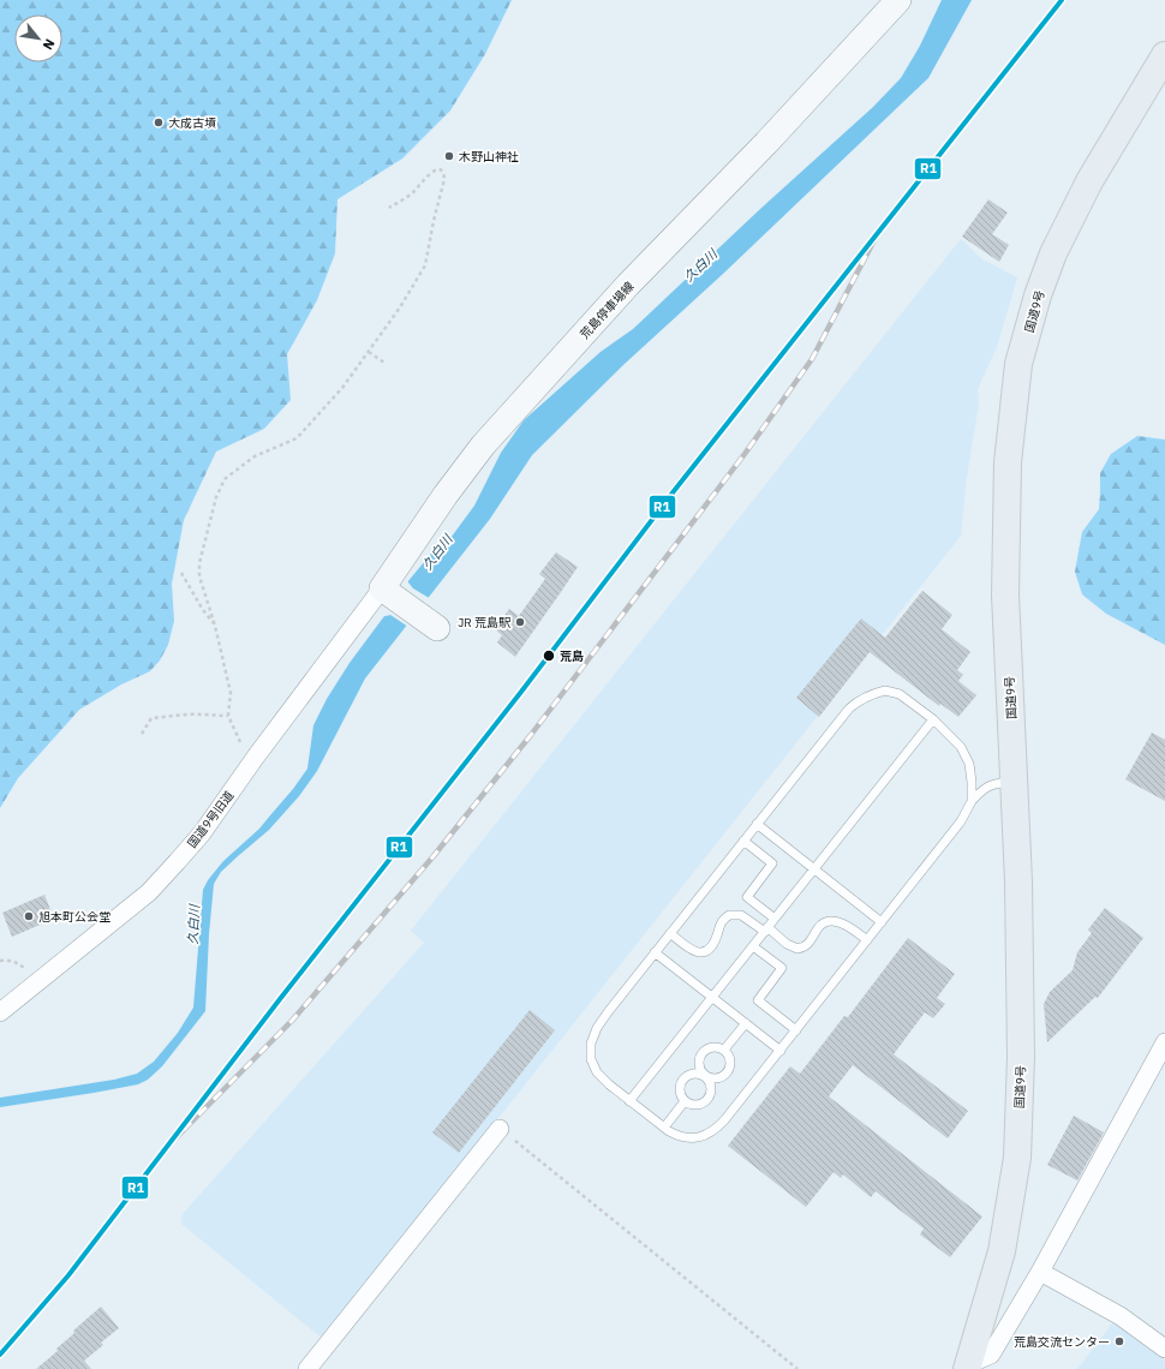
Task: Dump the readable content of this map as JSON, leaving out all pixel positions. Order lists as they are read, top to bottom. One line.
{"streets":{"highway":["国道9号"],"main road":["荒島停車場線"],"street":["国道9号旧道"]},"crossings":[["荒島停車場線","国道9号旧道"]],"water":["久白川"],"places":["大成古墳","木野山神社","JR 荒島駅","荒島","旭本町公会堂","荒島交流センター"],"lines":["transit line R1"],"north":"bottom right"}
